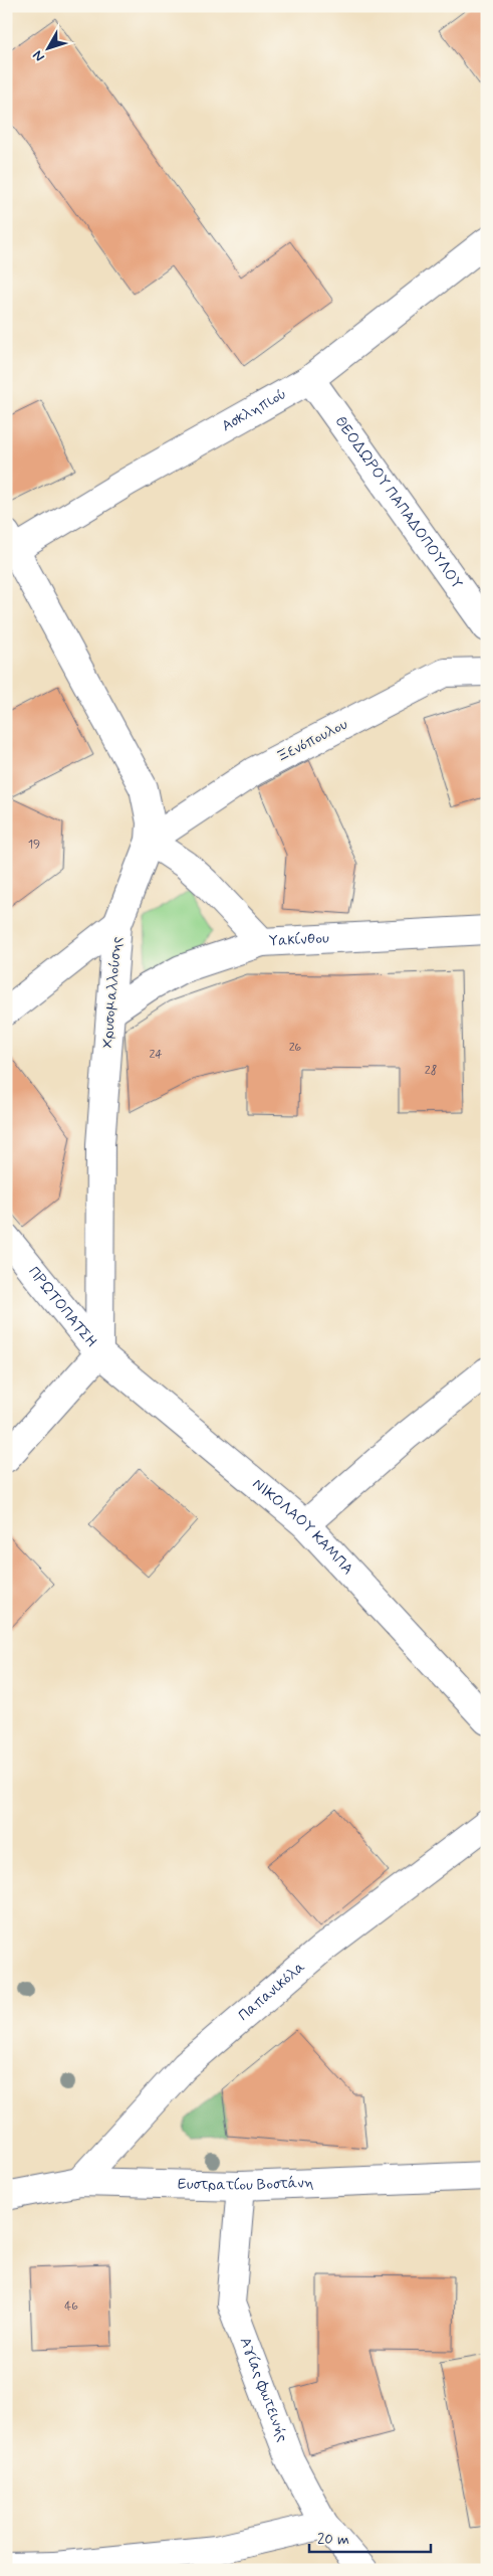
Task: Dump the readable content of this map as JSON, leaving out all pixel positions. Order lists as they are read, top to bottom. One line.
{"streets":{"street":["Ασκληπιού","ΘΕΟΔΩΡΟΥ ΠΑΠΑΔΟΠΟΥΛΟΥ","Ξενόπουλου","Υακίνθου","Χρυσομαλλούσης","ΠΡΩΤΟΠΑΤΣΗ","ΝΙΚΟΛΑΟΥ ΚΑΜΠΑ","Παπανικόλα","Ευστρατίου Βοστάνη","Αγίας Φωτεινής"]},"crossings":[["Ασκληπιού","ΘΕΟΔΩΡΟΥ ΠΑΠΑΔΟΠΟΥΛΟΥ"],["Ασκληπιού","Χρυσομαλλούσης"],["Ξενόπουλου","Υακίνθου"],["Ξενόπουλου","Χρυσομαλλούσης"],["Υακίνθου","Χρυσομαλλούσης"],["Χρυσομαλλούσης","ΠΡΩΤΟΠΑΤΣΗ"],["Χρυσομαλλούσης","ΝΙΚΟΛΑΟΥ ΚΑΜΠΑ"],["ΠΡΩΤΟΠΑΤΣΗ","ΝΙΚΟΛΑΟΥ ΚΑΜΠΑ"],["Παπανικόλα","Ευστρατίου Βοστάνη"],["Ευστρατίου Βοστάνη","Αγίας Φωτεινής"]],"house_numbers":["19","26","24","28","46"],"scale_bar":"20 m","north":"bottom left"}
